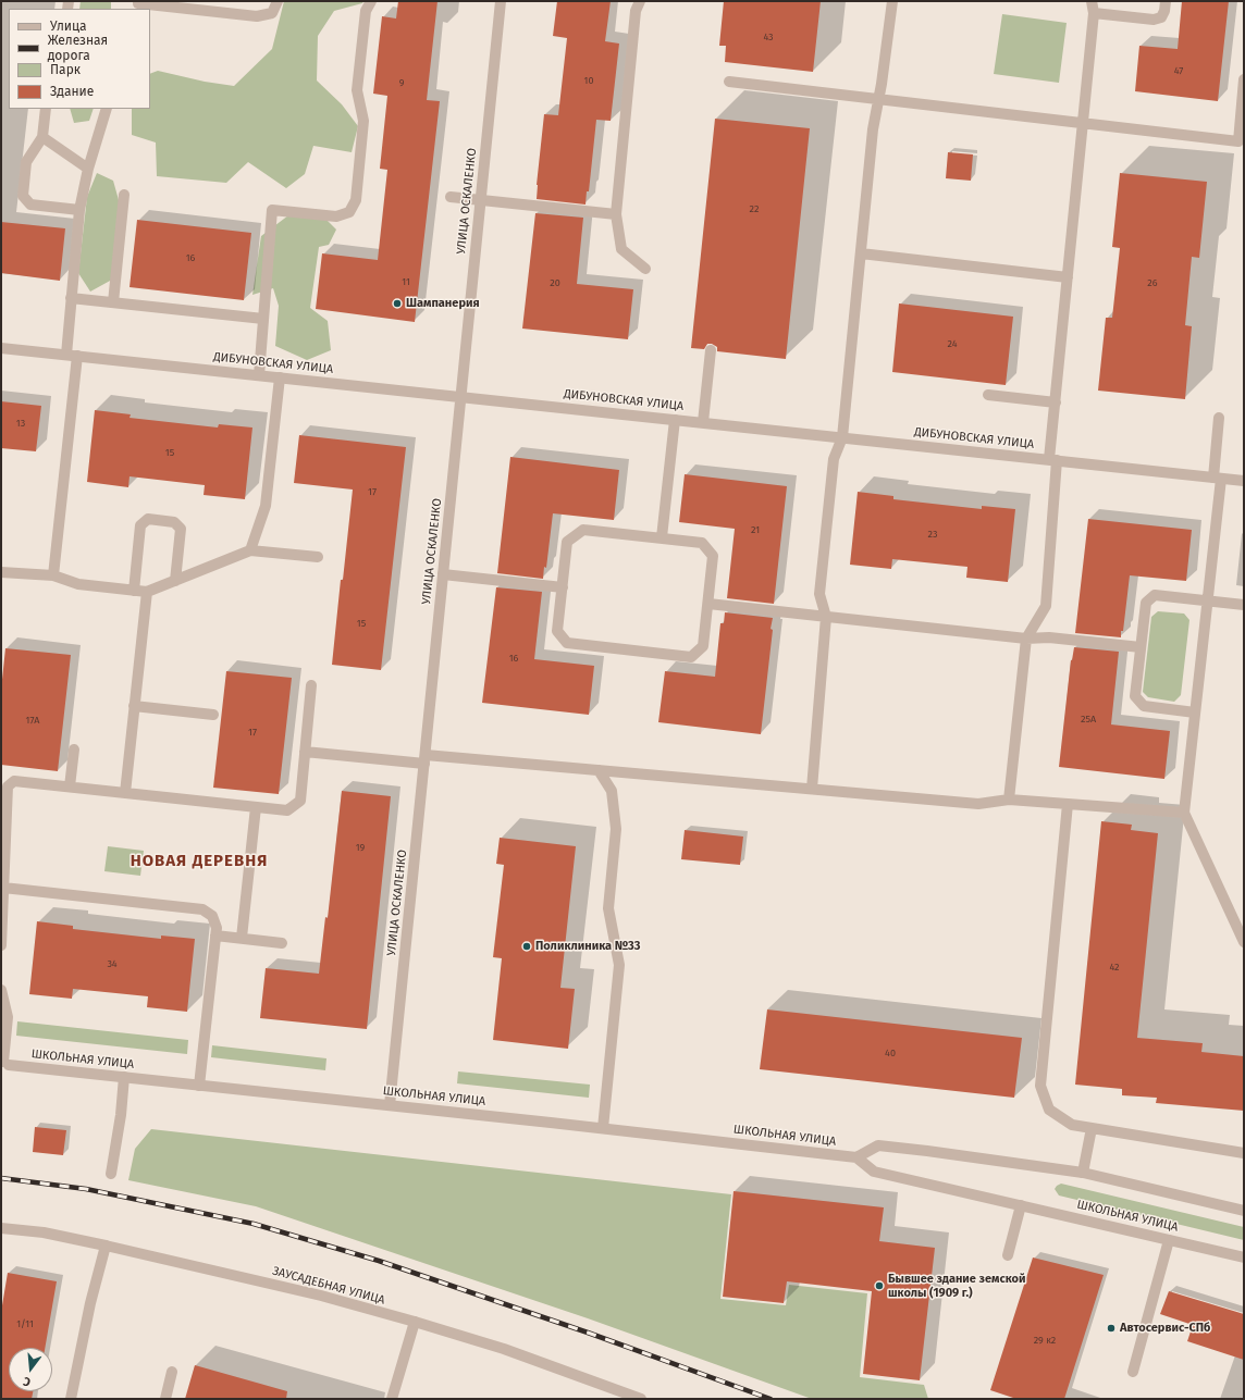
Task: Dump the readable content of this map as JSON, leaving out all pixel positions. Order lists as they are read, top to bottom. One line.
{"streets":{"street":["УЛИЦА ОСКАЛЕНКО","ДИБУНОВСКАЯ УЛИЦА","ШКОЛЬНАЯ УЛИЦА","ЗАУСАДЕБНАЯ УЛИЦА"]},"crossings":[["УЛИЦА ОСКАЛЕНКО","ДИБУНОВСКАЯ УЛИЦА"],["УЛИЦА ОСКАЛЕНКО","ШКОЛЬНАЯ УЛИЦА"]],"districts":["НОВАЯ ДЕРЕВНЯ"],"places":["Шампанерия","Поликлиника №33","Бывшее здание земской школы (1909 г.)","Автосервис-СПб"],"house_numbers":["43","47","10","9","22","16","11","20","26","24","13","15","17","21","23","15","16","25А","17А","17","19","34","42","40","1/11","29 к2"],"legend":["Улица","Железная дорога","Парк","Здание"],"north":"bottom"}
